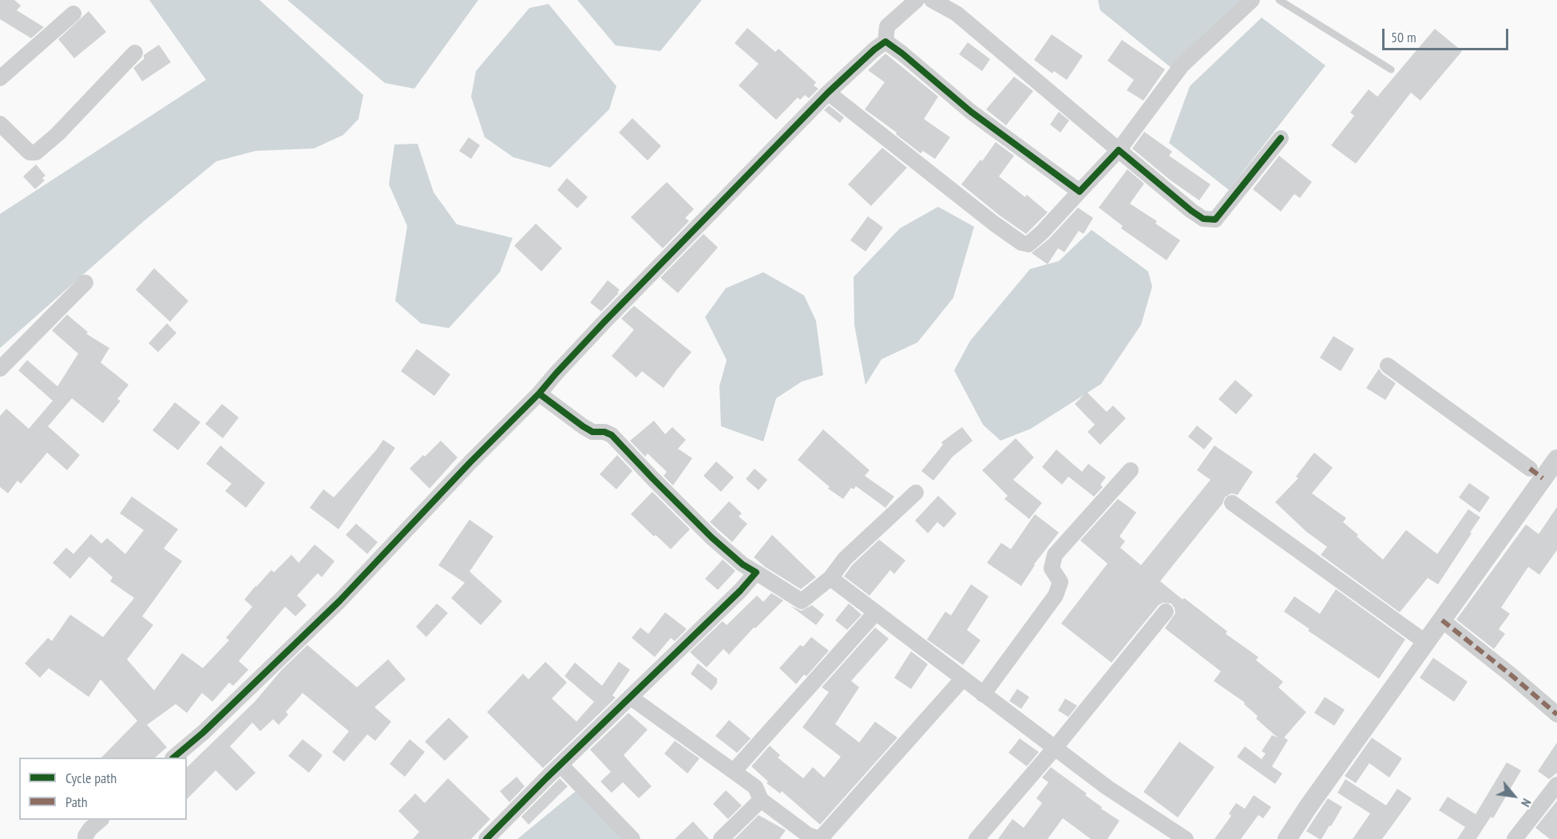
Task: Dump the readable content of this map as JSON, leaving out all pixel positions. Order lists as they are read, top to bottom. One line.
{"legend":["Cycle path","Path"],"scale_bar":"50 m","north":"bottom right"}
